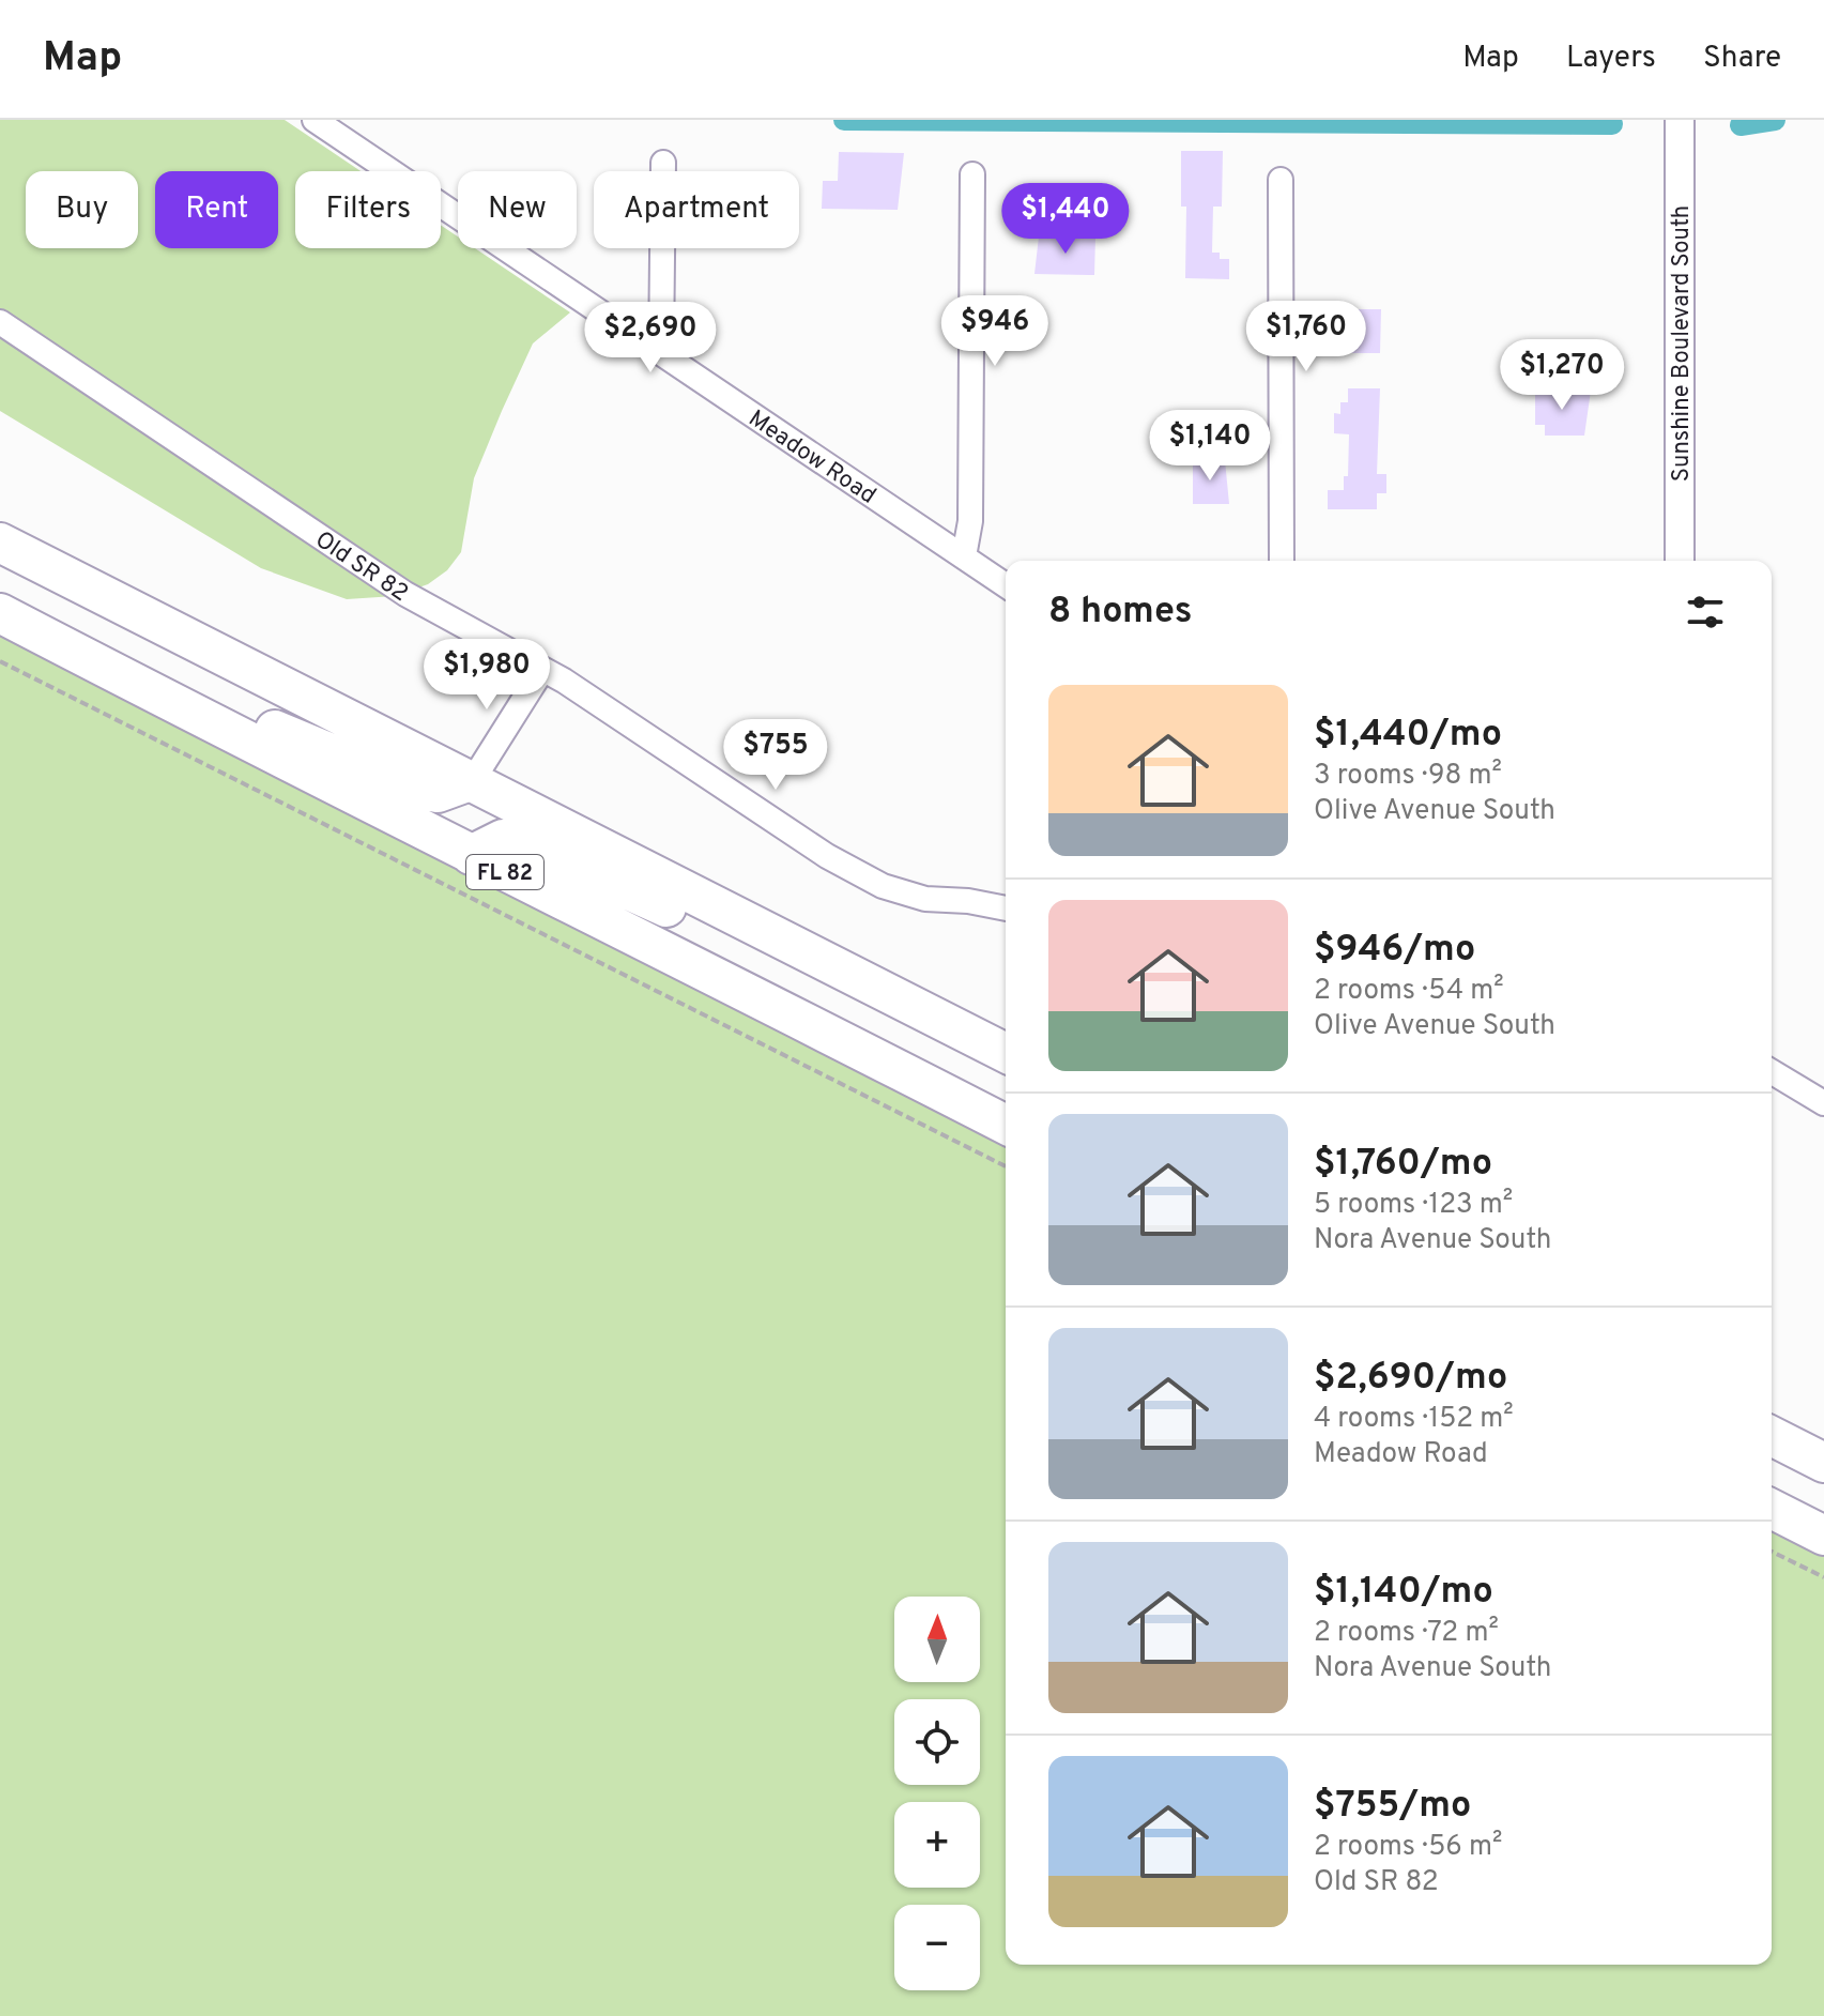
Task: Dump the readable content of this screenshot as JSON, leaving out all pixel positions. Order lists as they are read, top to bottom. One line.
{"streets":{"highway":["FL 82"],"street":["Sunshine Boulevard South","Meadow Road","Old SR 82"]},"north":"top","page":{"header":"Map","nav":["Map","Layers","Share"],"chip":["Buy","Rent","Filters","New","Apartment"],"price":["$1,440","$946","$1,760","$2,690","$1,270","$1,140","$1,980","$755"],"heading":"8 homes","list":[{"name":"$1,440/mo","note":"3 rooms · 98 m² · Olive Avenue South"},{"name":"$946/mo","note":"2 rooms · 54 m² · Olive Avenue South"},{"name":"$1,760/mo","note":"5 rooms · 123 m² · Nora Avenue South"},{"name":"$2,690/mo","note":"4 rooms · 152 m² · Meadow Road"},{"name":"$1,140/mo","note":"2 rooms · 72 m² · Nora Avenue South"},{"name":"$755/mo","note":"2 rooms · 56 m² · Old SR 82"}],"map_buttons":["+","−"]}}
